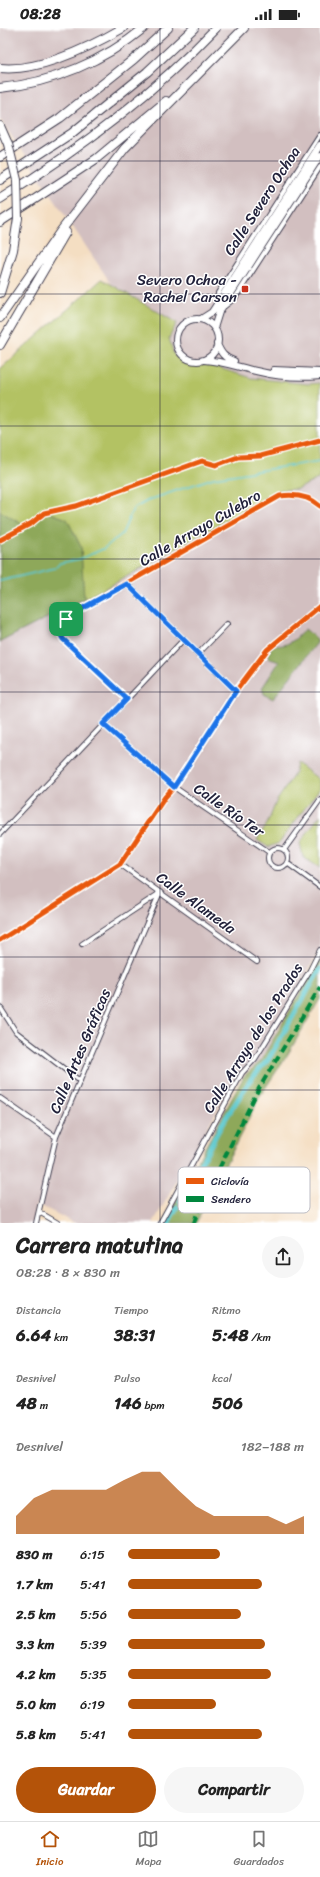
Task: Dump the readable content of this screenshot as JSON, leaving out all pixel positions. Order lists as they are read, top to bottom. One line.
{"streets":{"street":["Calle Severo Ochoa","Calle Arroyo Culebro","Calle Río Ter","Calle Alameda","Calle Arroyo de los Prados","Calle Artes Gráficas"]},"crossings":[["Calle Alameda","Calle Artes Gráficas"]],"places":{"transit":["Severo Ochoa - Rachel Carson"]},"legend":["Ciclovía","Sendero"],"page":{"status":"08:28","heading":["Carrera matutina","08:28 · 8 × 830 m"],"stats":[["Distancia","6.64 km"],["Tiempo","38:31"],["Ritmo","5:48 /km"],["Desnivel","48 m"],["Pulso","146 bpm"],["kcal","506"]],"chart":["Desnivel","182–188 m"],"list":[{"name":"830 m","note":"6:15"},{"name":"1.7 km","note":"5:41"},{"name":"2.5 km","note":"5:56"},{"name":"3.3 km","note":"5:39"},{"name":"4.2 km","note":"5:35"},{"name":"5.0 km","note":"6:19"},{"name":"5.8 km","note":"5:41"}],"buttons":["Guardar","Compartir"],"tabs":["Inicio","Mapa","Guardados"]}}
